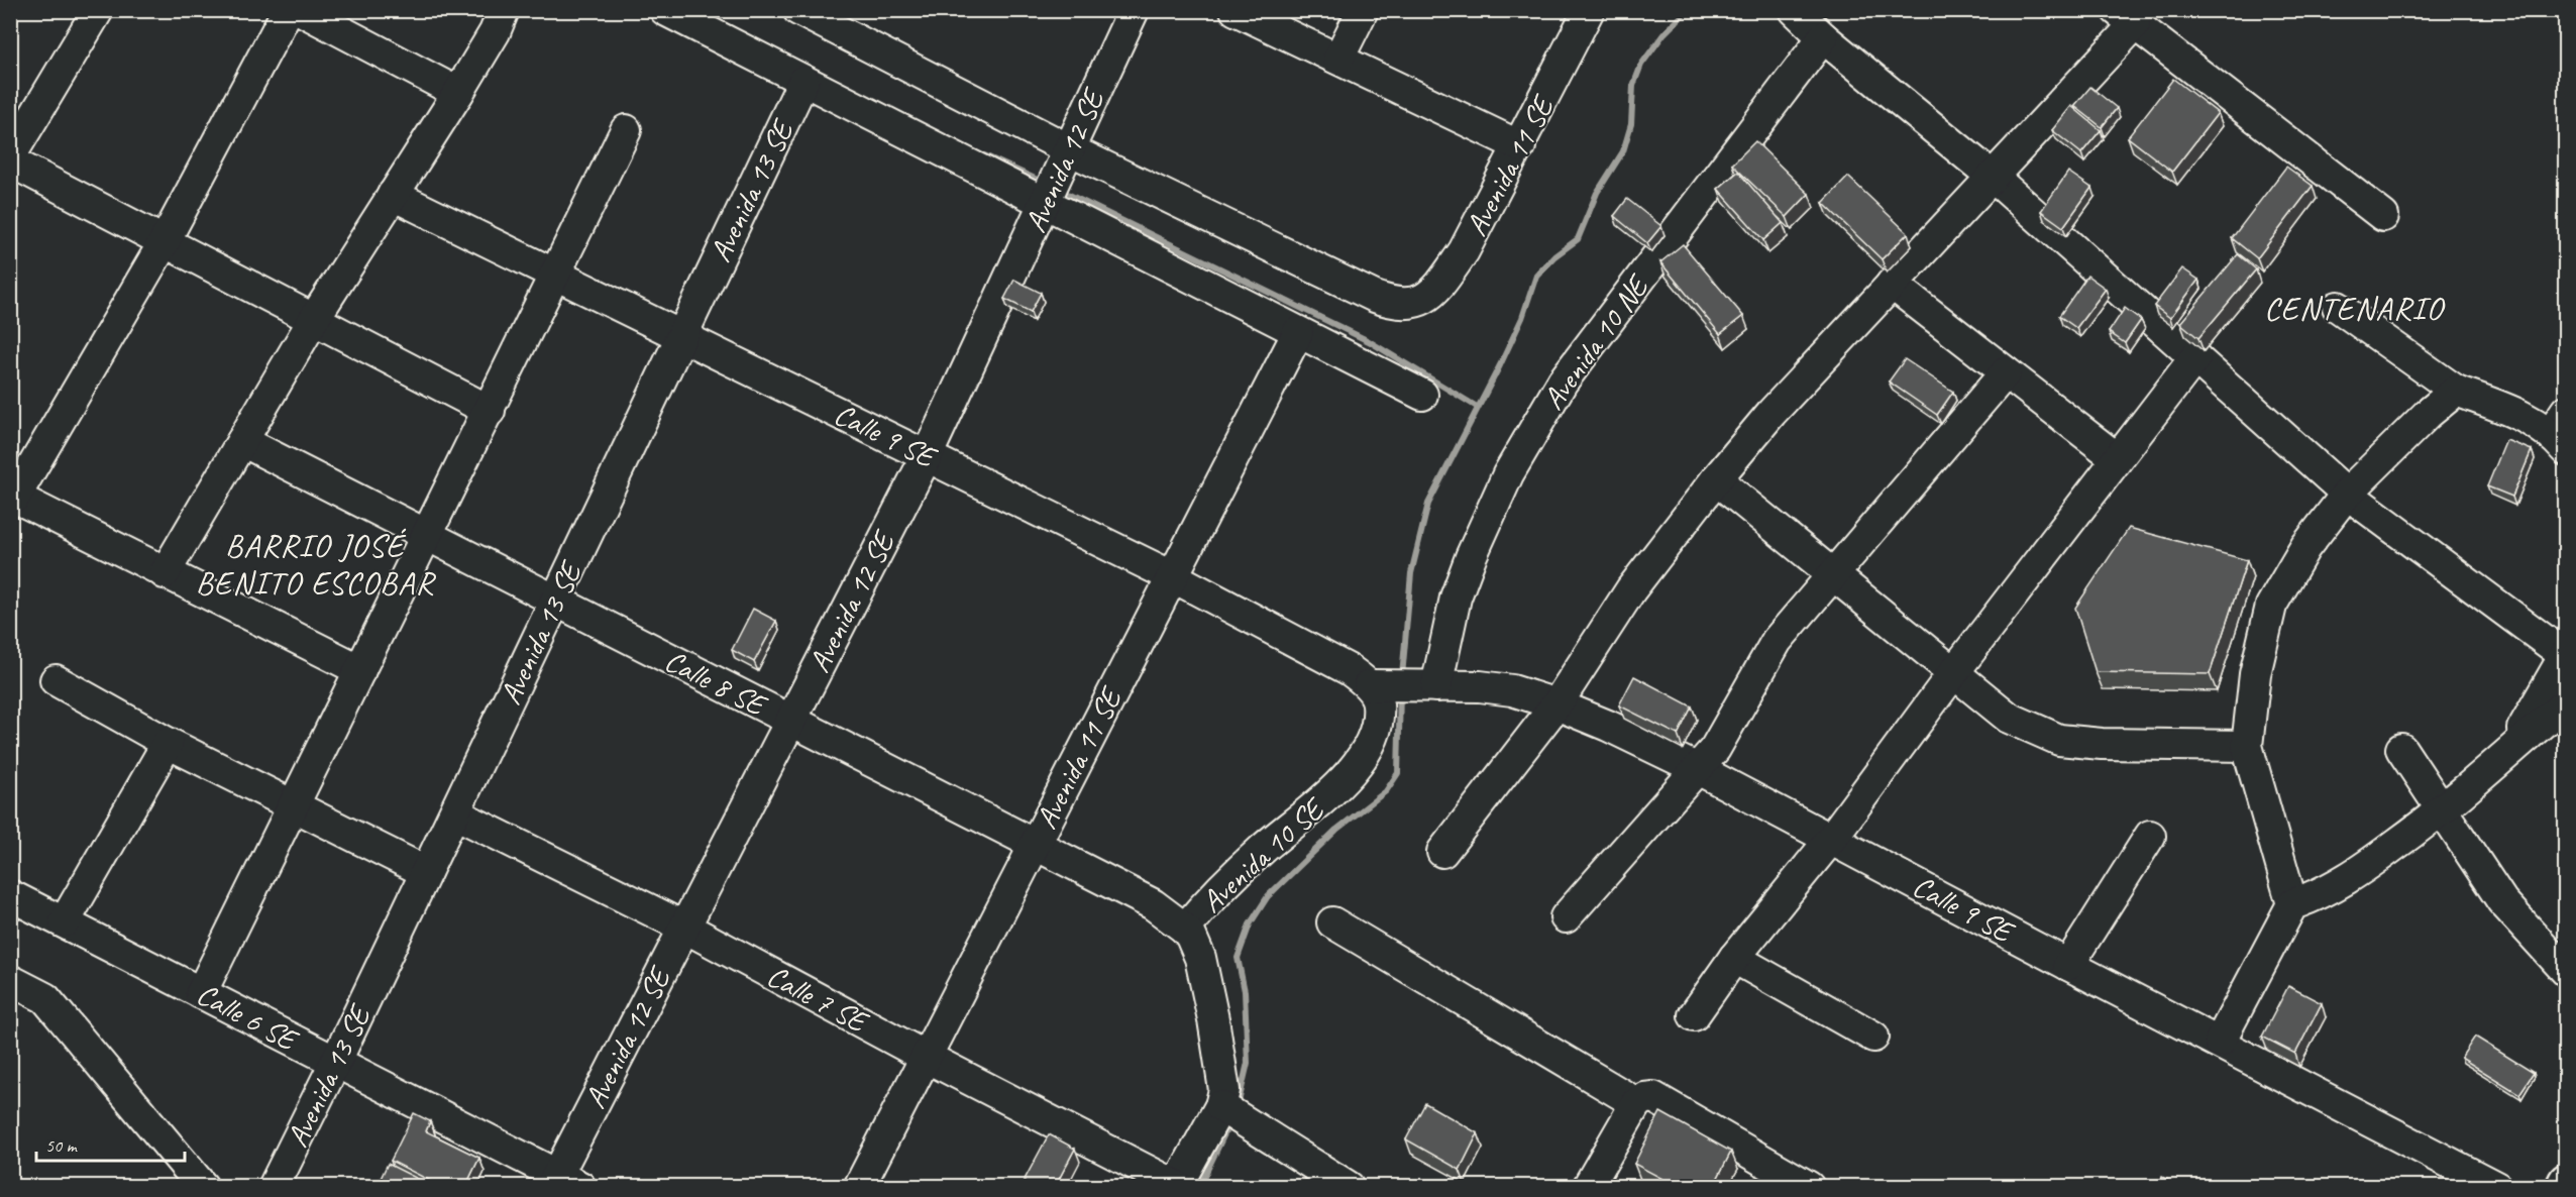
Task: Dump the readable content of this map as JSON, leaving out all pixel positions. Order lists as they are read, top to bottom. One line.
{"streets":{"street":["Avenida 12 SE","Avenida 11 SE","Avenida 13 SE","Avenida 10 NE","Calle 9 SE","Calle 8 SE","Avenida 10 SE","Calle 7 SE","Calle 6 SE"]},"crossings":[["Avenida 12 SE","Avenida 11 SE"],["Avenida 12 SE","Calle 9 SE"],["Avenida 12 SE","Calle 8 SE"],["Avenida 12 SE","Calle 7 SE"],["Avenida 12 SE","Calle 6 SE"],["Avenida 11 SE","Calle 9 SE"],["Avenida 11 SE","Calle 8 SE"],["Avenida 11 SE","Calle 7 SE"],["Avenida 13 SE","Calle 9 SE"],["Avenida 13 SE","Calle 8 SE"],["Avenida 13 SE","Calle 7 SE"],["Avenida 13 SE","Calle 6 SE"],["Avenida 10 NE","Calle 9 SE"],["Avenida 10 NE","Avenida 10 SE"],["Calle 9 SE","Avenida 10 SE"],["Calle 8 SE","Avenida 10 SE"]],"districts":["CENTENARIO","BARRIO JOSÉ BENITO ESCOBAR"],"scale_bar":"50 m"}
